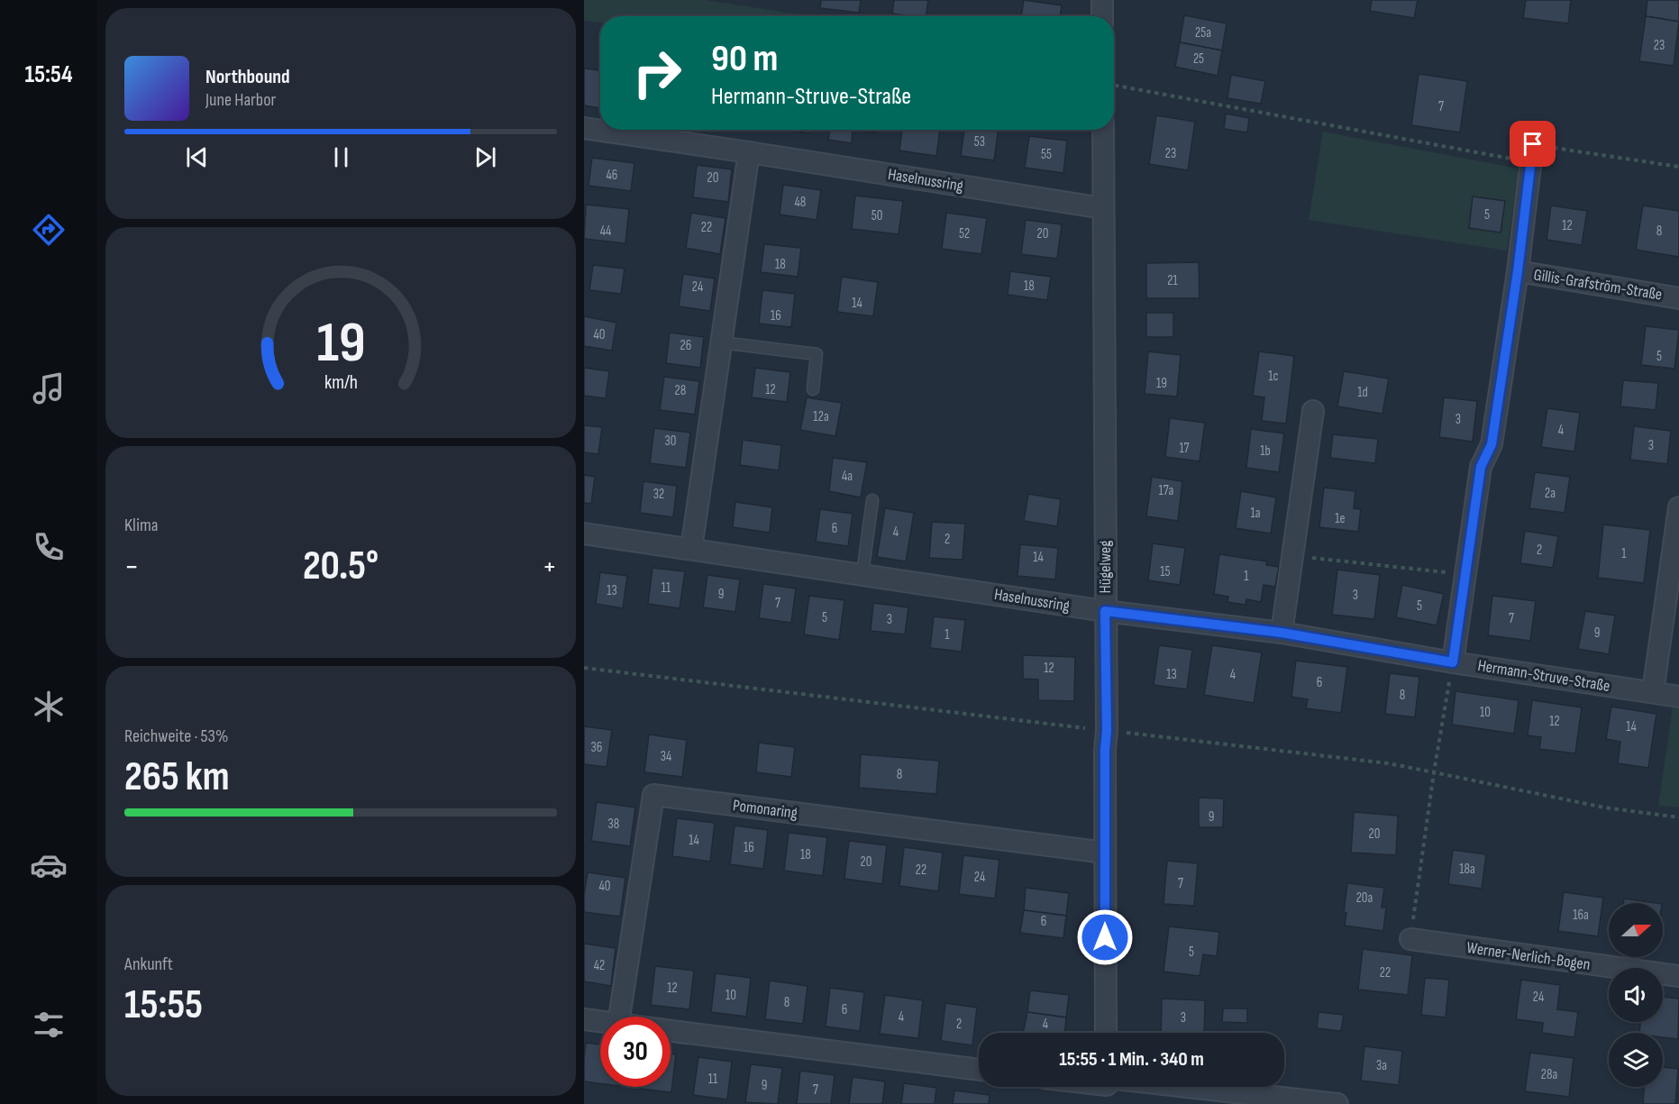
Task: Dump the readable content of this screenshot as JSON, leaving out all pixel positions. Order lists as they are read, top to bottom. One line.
{"streets":{"street":["Haselnussring","Gillis-Grafström-Straße","Hügelweg","Hermann-Struve-Straße","Pomonaring","Werner-Nerlich-Bogen"]},"crossings":[["Haselnussring","Hügelweg"],["Haselnussring","Hermann-Struve-Straße"],["Hügelweg","Hermann-Struve-Straße"],["Hügelweg","Pomonaring"]],"house_numbers":["25a","23","25","7","53","23","55","46","20","48","5","50","12","22","44","8","52","20","18","21","18","24","14","16","40","26","5","1c","19","12","28","1d","12a","3","4","30","3","17","1b","4a","17a","2a","32","1a","1e","6","4","2","2","1","14","15","1","11","13","9","3","7","5","5","7","3","9","1","12","13","4","6","8","10","12","14","36","34","8","9","38","20","14","16","18","20","18a","22","24","7","40","20a","16a","6","5","42","22","12","10","24","8","6","4","3","2","4","3a","28a","11","9","7"],"north":"right","page":{"tabs":"15:54","turn":["90 m","Hermann-Struve-Straße"],"song":["Northbound","June Harbor"],"tile":["Klima",["Reichweite · 53%","265 km"],["Ankunft","15:55"]],"heat":["−","20.5°","+"],"limit":"30","trip":"15:55 · 1 Min. · 340 m","gauge":["19","km/h"]}}
